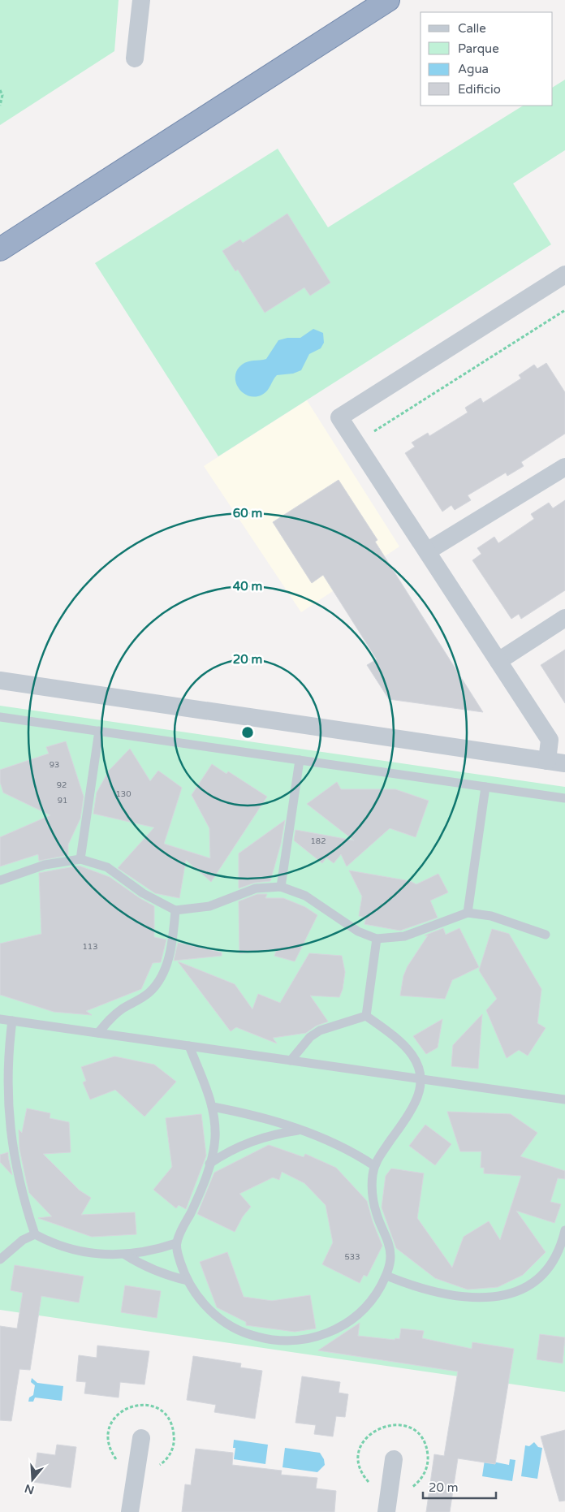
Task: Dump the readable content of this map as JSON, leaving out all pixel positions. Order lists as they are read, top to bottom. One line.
{"house_numbers":["93","92","130","91","182","113","533"],"legend":["Calle","Parque","Agua","Edificio"],"scale_bar":"20 m","north":"bottom","rings":["60 m","40 m","20 m"]}
